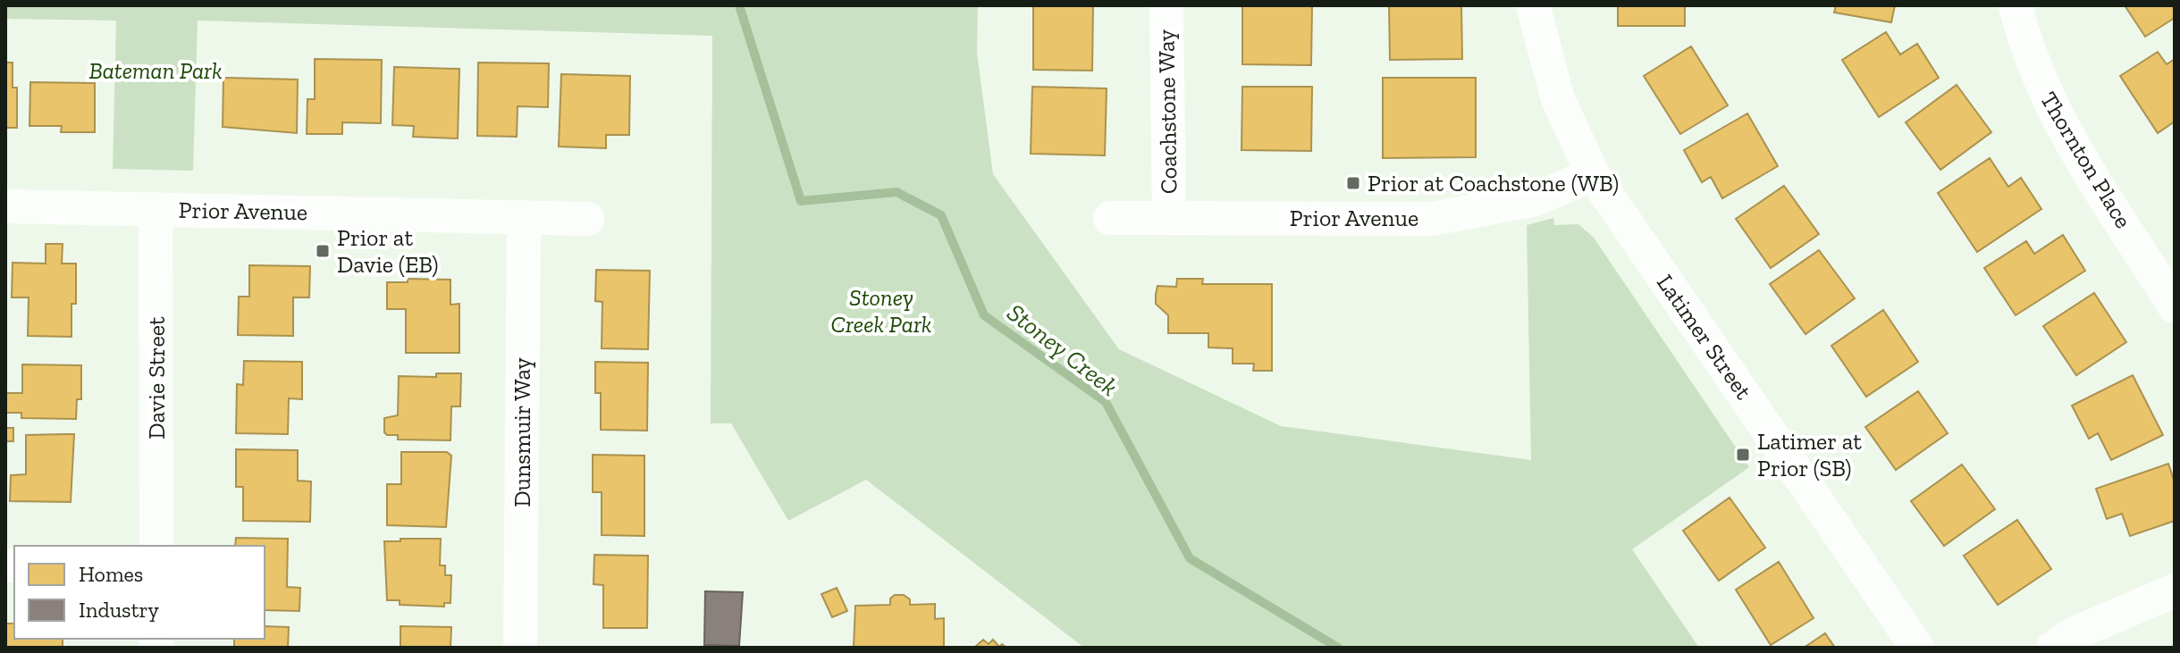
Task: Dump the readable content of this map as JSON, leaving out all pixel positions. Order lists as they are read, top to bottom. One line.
{"streets":{"street":["Coachstone Way","Thornton Place","Prior Avenue","Latimer Street","Davie Street","Dunsmuir Way"]},"crossings":[["Coachstone Way","Prior Avenue"],["Prior Avenue","Latimer Street"],["Prior Avenue","Davie Street"],["Prior Avenue","Dunsmuir Way"]],"water":["Stoney Creek"],"parks":["Bateman Park","Stoney Creek Park"],"places":{"transit":["Prior at Coachstone (WB)","Prior at Davie (EB)","Latimer at Prior (SB)"]},"legend":["Homes","Industry"]}
